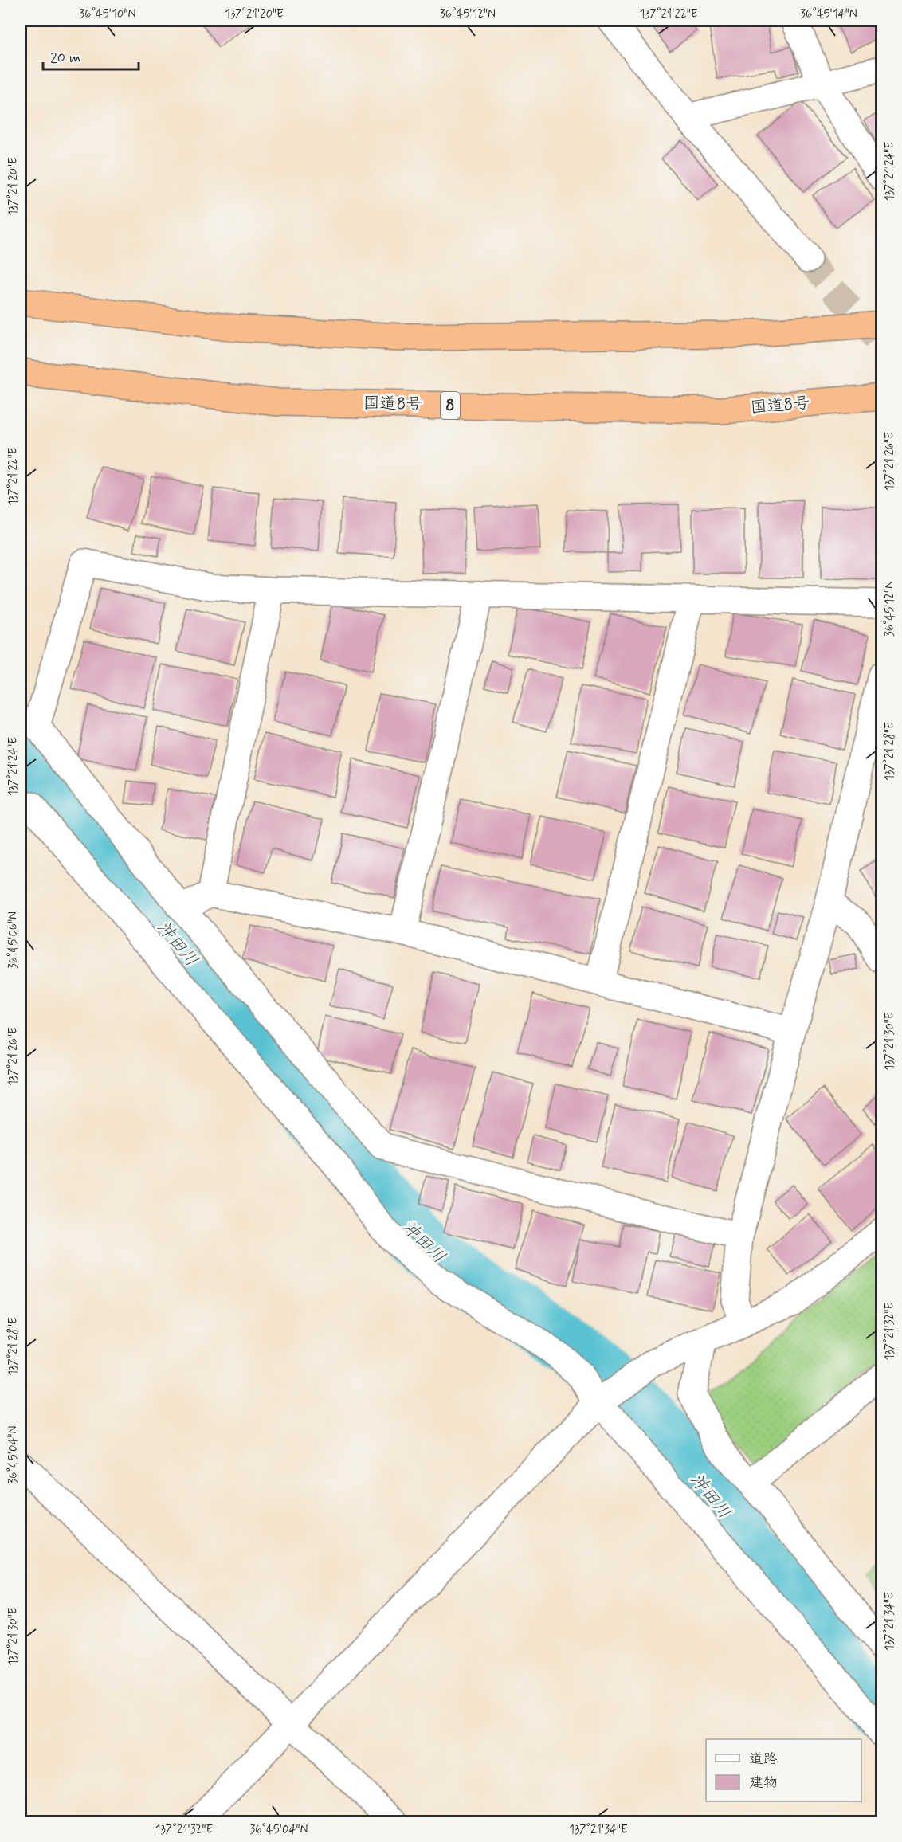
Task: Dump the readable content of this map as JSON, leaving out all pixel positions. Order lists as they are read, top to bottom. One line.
{"streets":{"highway":["国道8号","8"]},"water":["沖田川"],"legend":["道路","建物"],"scale_bar":"20 m","coordinates":["36°45'10\"N","137°21'20\"E","36°45'12\"N","137°21'22\"E","36°45'14\"N","137°21'24\"E","137°21'26\"E","137°21'28\"E","36°45'06\"N","137°21'30\"E","137°21'32\"E","36°45'04\"N","137°21'34\"E"]}
